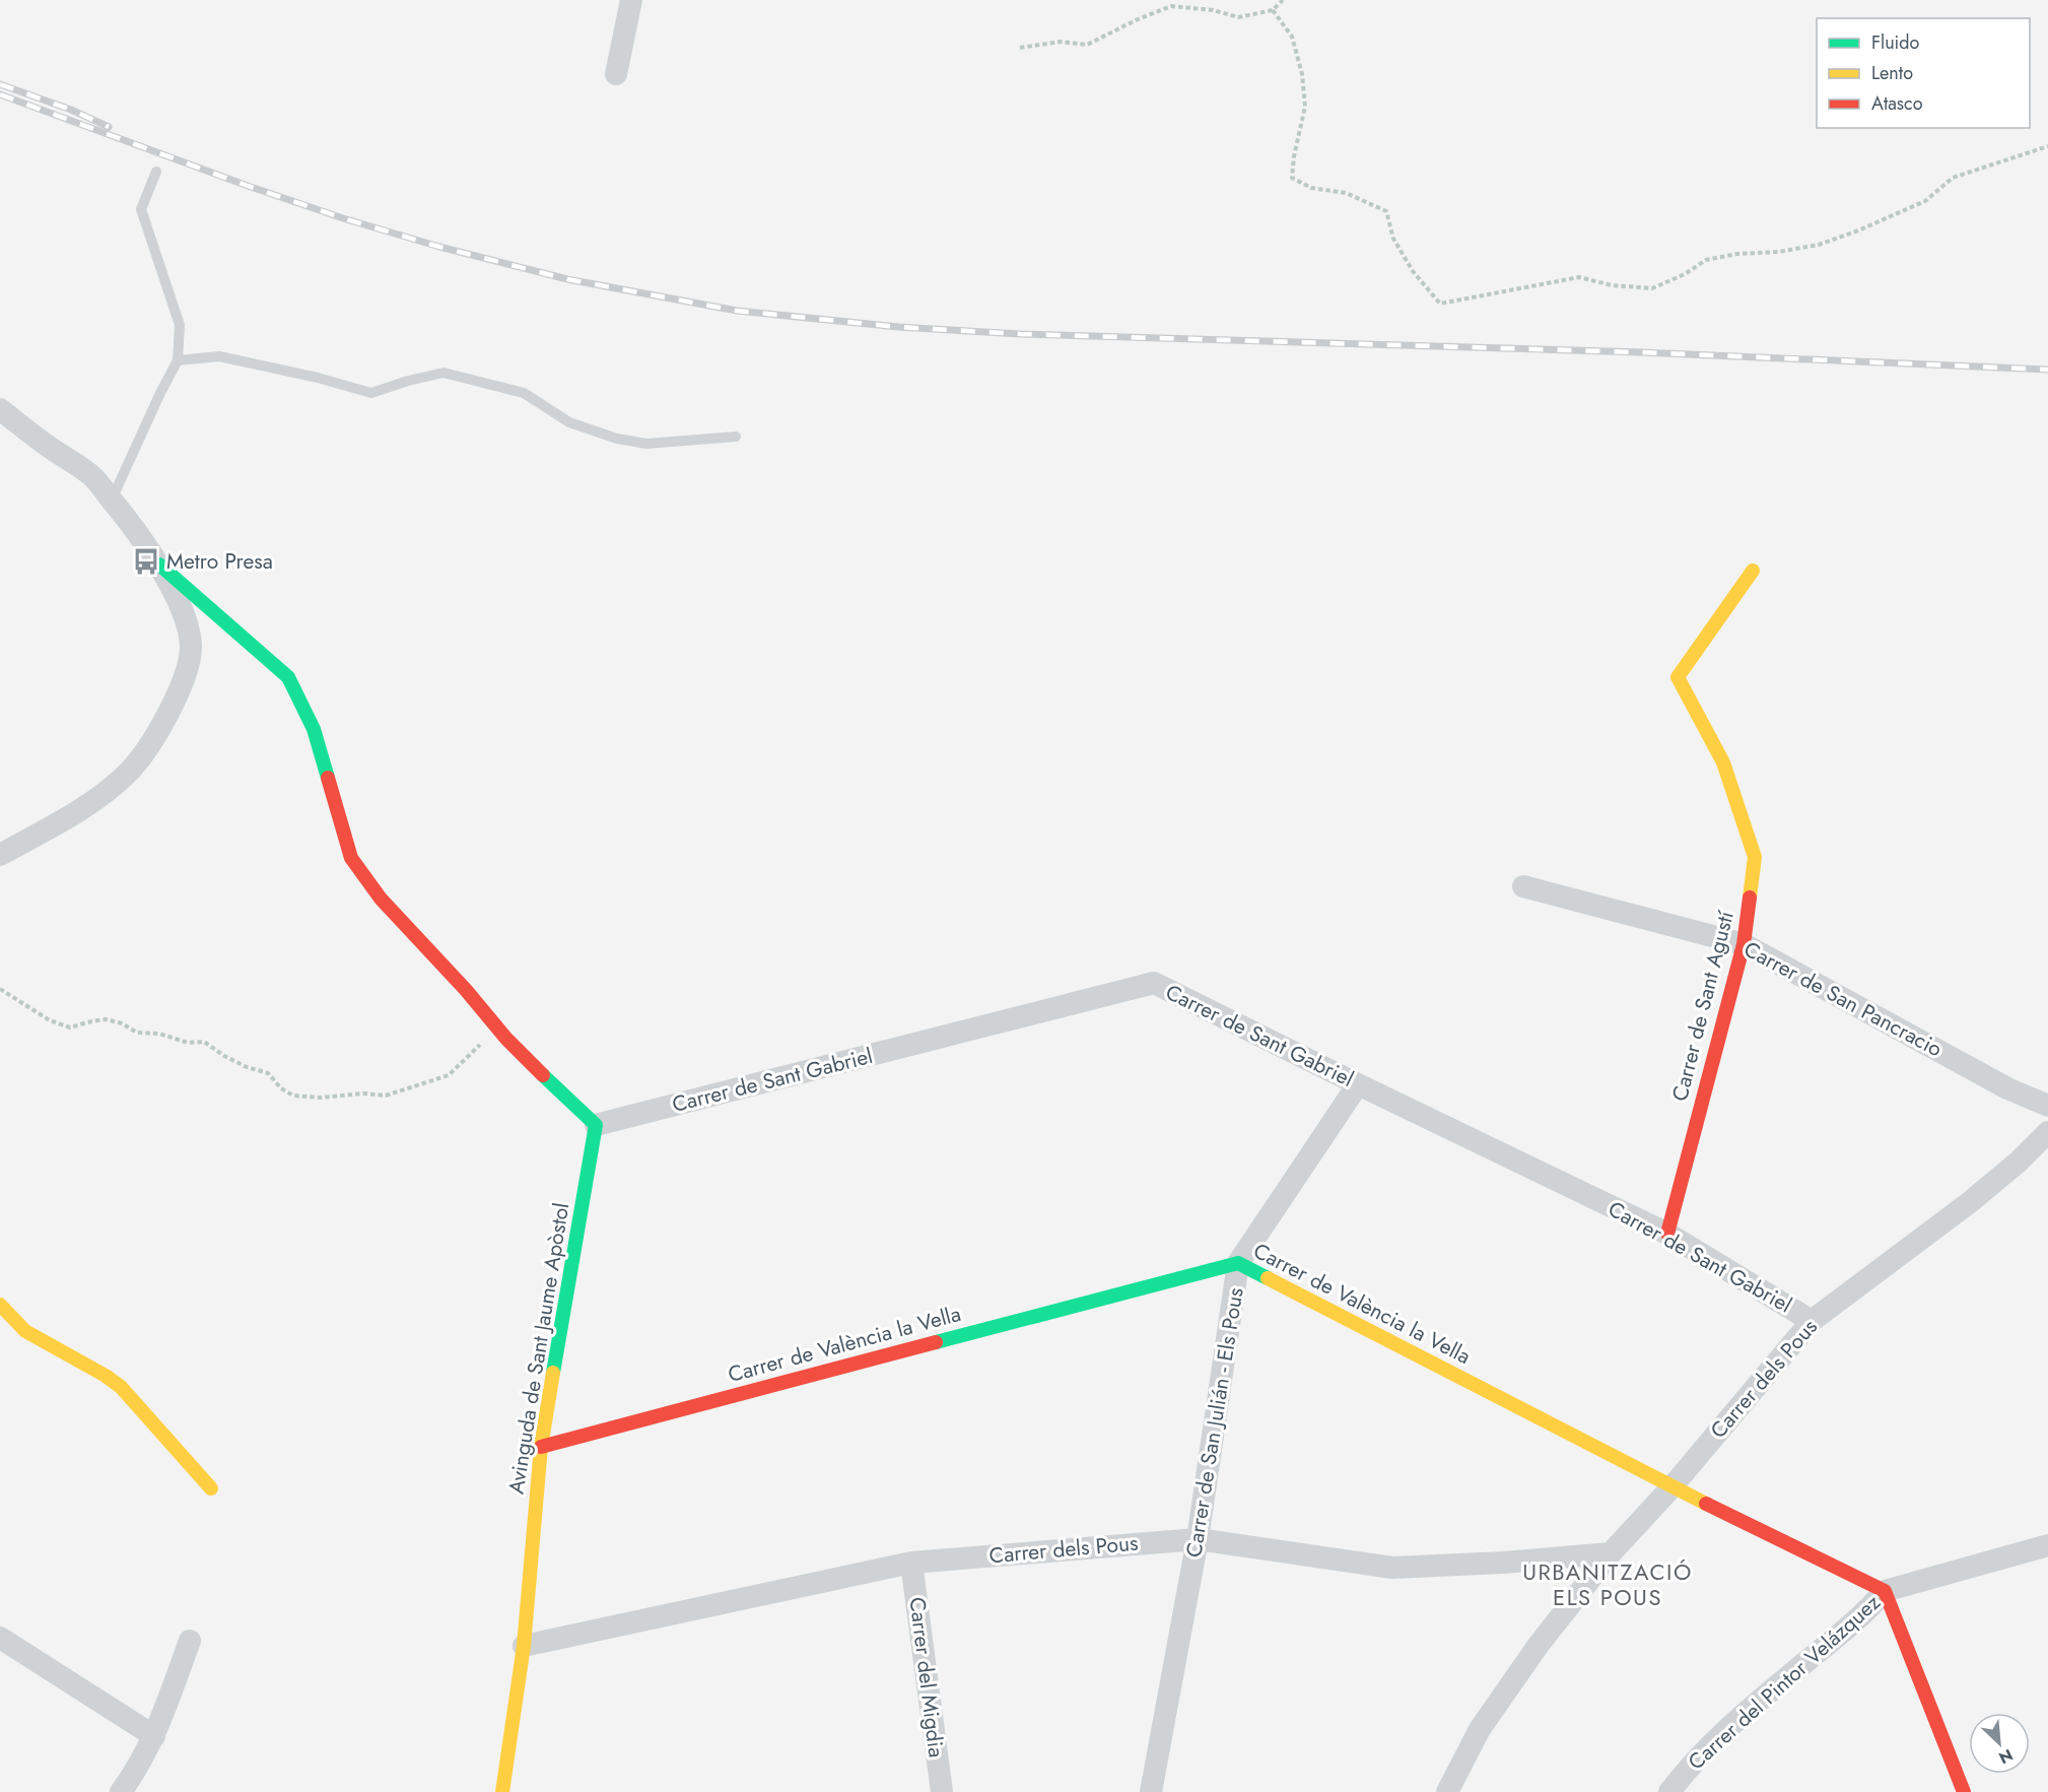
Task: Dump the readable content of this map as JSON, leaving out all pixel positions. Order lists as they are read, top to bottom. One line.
{"streets":{"street":["Carrer de San Pancracio","Carrer de Sant Agustí","Carrer de Sant Gabriel","Carrer de València la Vella","Avinguda de Sant Jaume Apòstol","Carrer dels Pous","Carrer de San Julián - Els Pous","Carrer del Migdia","Carrer del Pintor Velázquez"]},"crossings":[["Carrer de San Pancracio","Carrer de Sant Agustí"],["Carrer de Sant Agustí","Carrer de Sant Gabriel"],["Carrer de Sant Gabriel","Avinguda de Sant Jaume Apòstol"],["Carrer de Sant Gabriel","Carrer dels Pous"],["Carrer de Sant Gabriel","Carrer de San Julián - Els Pous"],["Carrer de València la Vella","Avinguda de Sant Jaume Apòstol"],["Carrer de València la Vella","Carrer dels Pous"],["Carrer de València la Vella","Carrer de San Julián - Els Pous"],["Carrer de València la Vella","Carrer del Pintor Velázquez"],["Avinguda de Sant Jaume Apòstol","Carrer dels Pous"],["Carrer dels Pous","Carrer de San Julián - Els Pous"],["Carrer dels Pous","Carrer del Migdia"]],"districts":["URBANITZACIÓ ELS POUS"],"places":{"bus stop":["Metro Presa"]},"legend":["Fluido","Lento","Atasco"],"north":"bottom right"}
